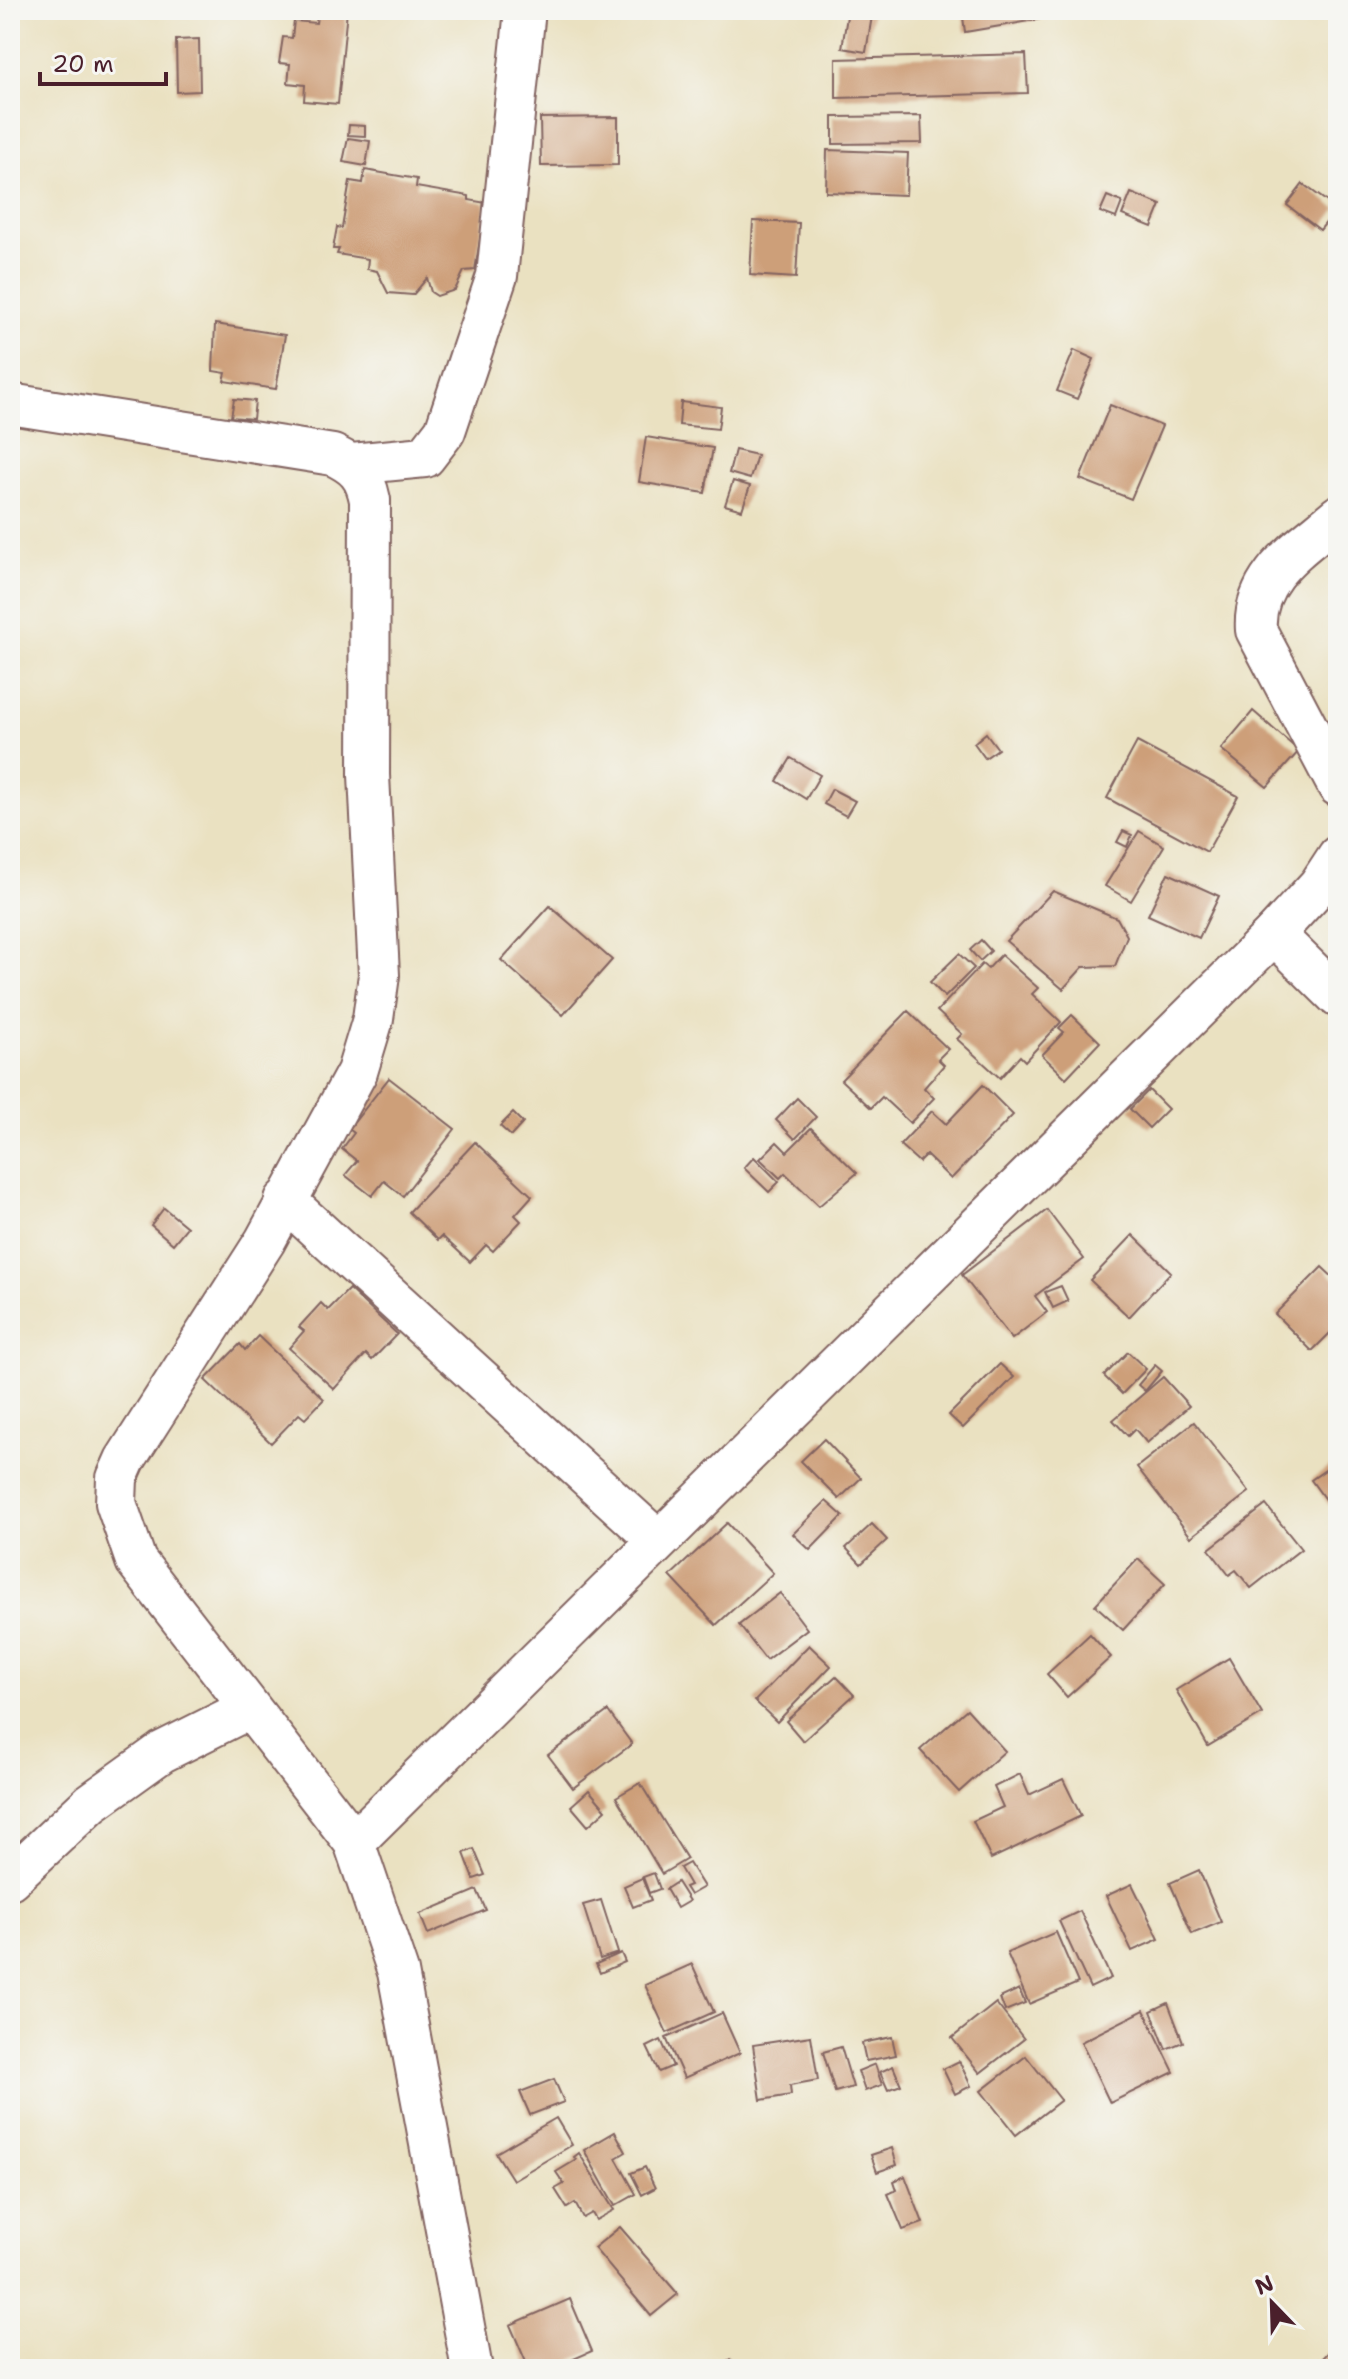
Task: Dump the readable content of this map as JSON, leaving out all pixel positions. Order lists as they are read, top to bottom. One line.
{"scale_bar":"20 m","north":"top left"}
